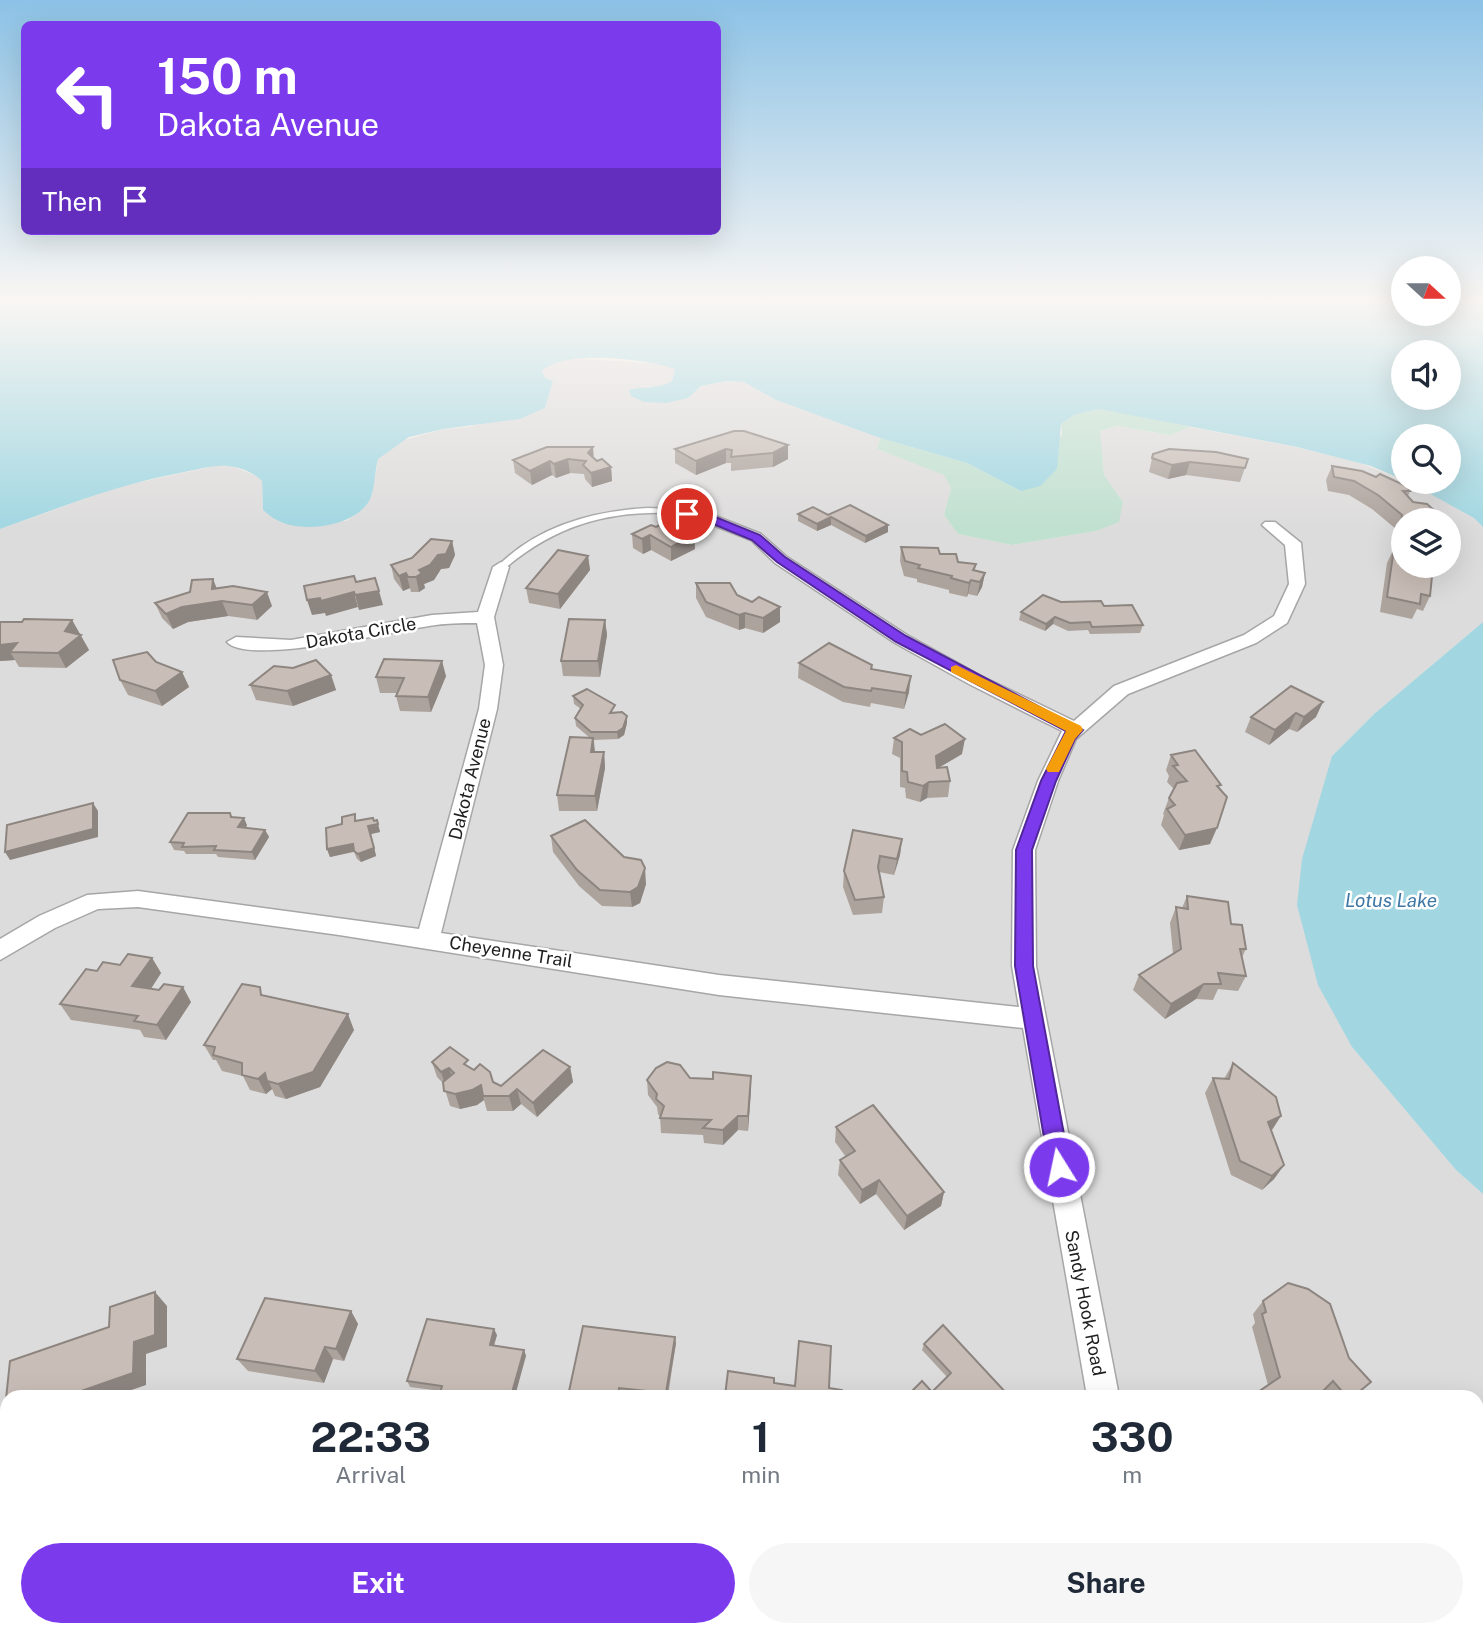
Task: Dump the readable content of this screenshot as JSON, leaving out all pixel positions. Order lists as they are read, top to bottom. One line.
{"streets":{"street":["Dakota Circle","Dakota Avenue","Cheyenne Trail","Sandy Hook Road"]},"crossings":[["Dakota Circle","Dakota Avenue"],["Dakota Avenue","Cheyenne Trail"],["Cheyenne Trail","Sandy Hook Road"]],"water":["Lotus Lake"],"north":"right","page":{"turn":["150 m","Dakota Avenue"],"then":"Then","eta":["22:33","Arrival","1","min","330","m"],"buttons":["Exit","Share"]}}
